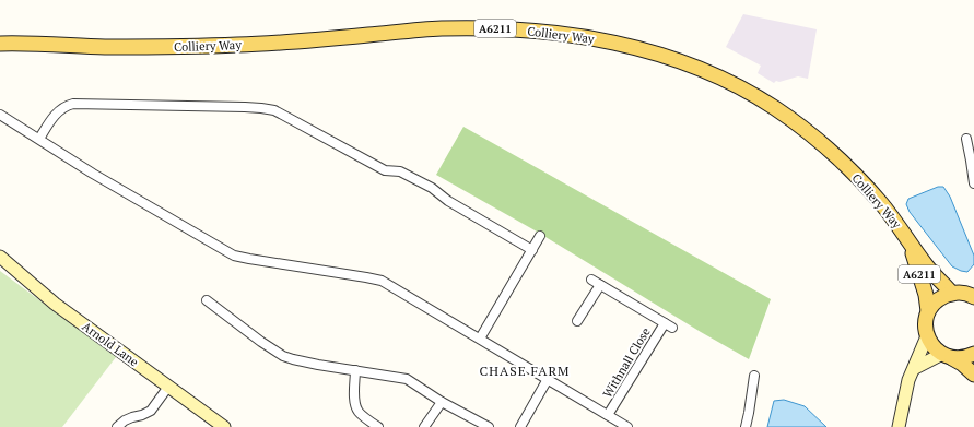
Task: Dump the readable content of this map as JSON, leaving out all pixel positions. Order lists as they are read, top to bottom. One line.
{"streets":{"main road":["A6211","Colliery Way"],"street":["Arnold Lane","Withnall Close"]},"districts":["CHASE FARM"]}
